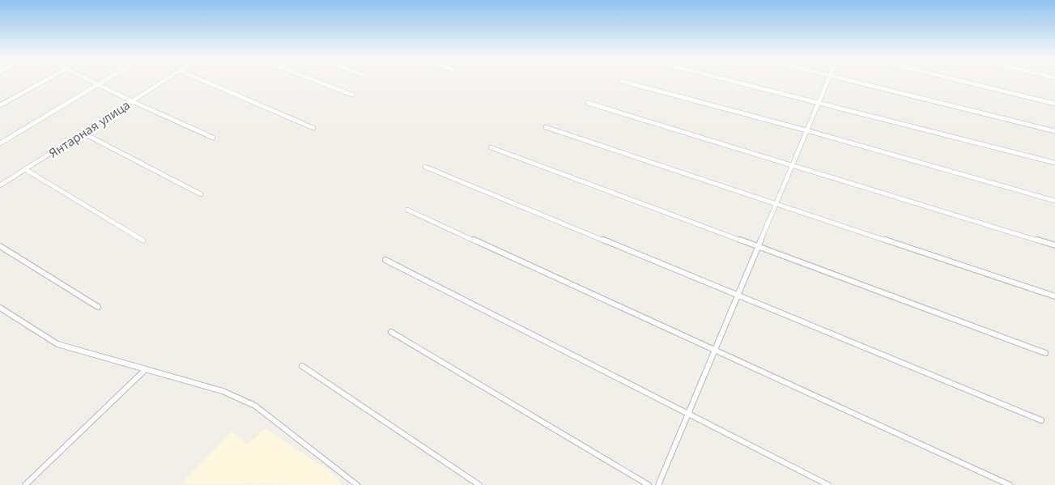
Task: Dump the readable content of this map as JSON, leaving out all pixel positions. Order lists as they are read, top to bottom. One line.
{"streets":{"street":["Янтарная улица"]}}
